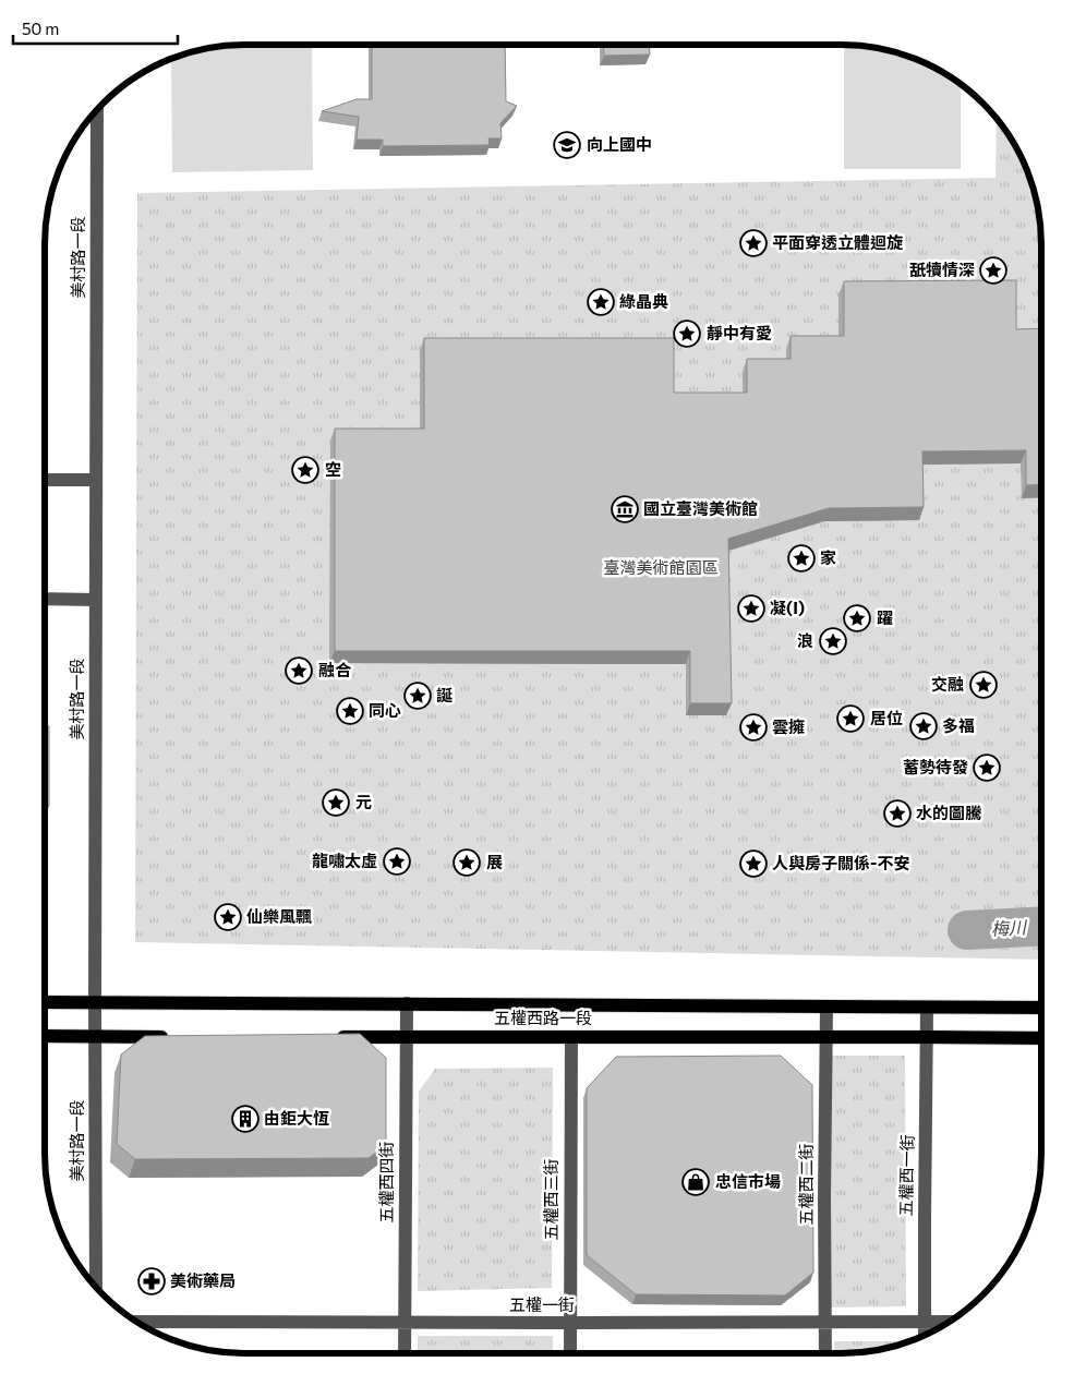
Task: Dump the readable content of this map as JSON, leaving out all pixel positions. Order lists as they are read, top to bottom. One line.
{"streets":{"main road":["五權西路一段"],"street":["美村路一段","五權西一街","五權西四街","五權西二街","五權西三街","五權一街"]},"crossings":[["美村路一段","五權西路一段"],["五權西路一段","五權西一街"],["五權西路一段","五權西四街"],["五權西路一段","五權西二街"],["五權西路一段","五權西三街"],["五權西一街","五權一街"],["五權西四街","五權一街"],["五權西二街","五權一街"],["五權西三街","五權一街"]],"water":["梅川"],"parks":["臺灣美術館園區"],"places":{"school or university":["向上國中"],"place":["平面穿透立體迴旋","舐犢情深","綠晶典","靜中有愛","空","家","凝(I)","躍","浪","融合","交融","誕","同心","居位","多福","雲擁","蓄勢待發","元","水的圖騰","龍嘯太虛","展","人與房子關係-不安","仙樂風飄"],"museum":["國立臺灣美術館"],"building":["由鉅大恆"],"shop":["忠信市場"],"pharmacy":["美術藥局"]},"scale_bar":"50 m"}
